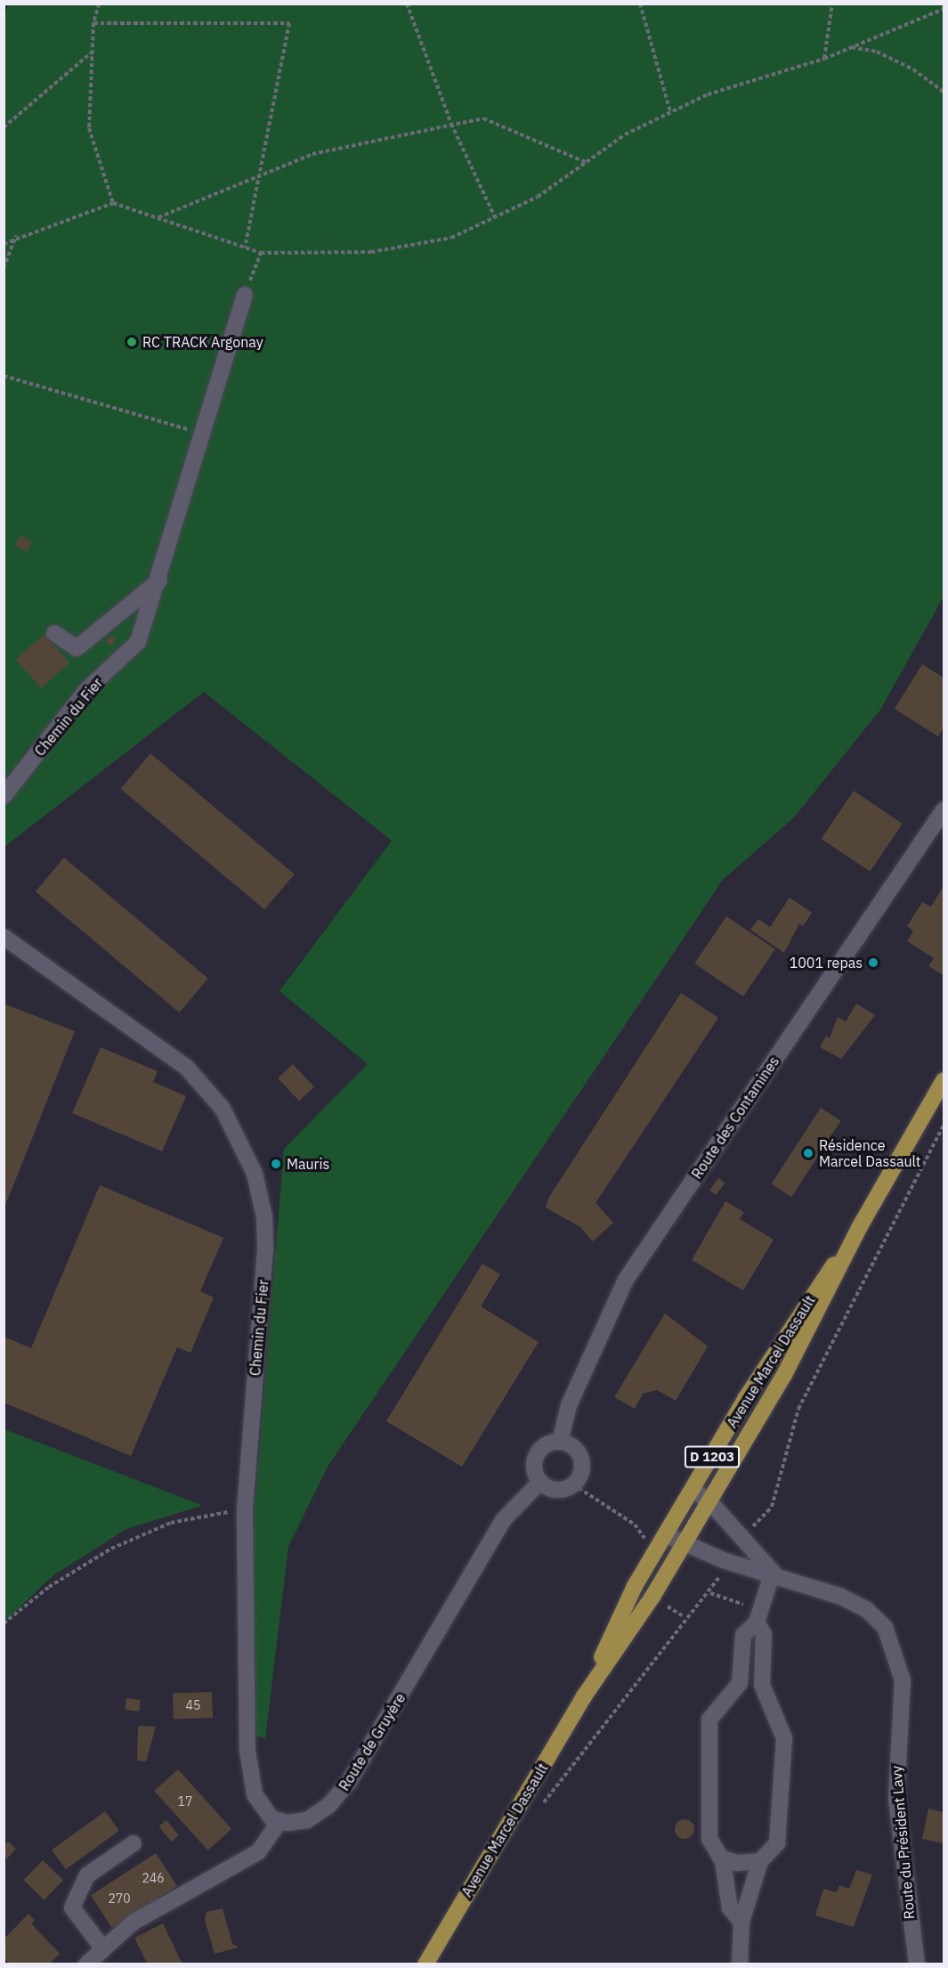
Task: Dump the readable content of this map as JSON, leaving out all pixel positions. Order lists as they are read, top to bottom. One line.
{"streets":{"main road":["Avenue Marcel Dassault","D 1203"],"street":["Chemin du Fier","Route des Contamines","Route de Gruyère","Route du Président Lavy"]},"crossings":[["Chemin du Fier","Route de Gruyère"],["Route des Contamines","Route de Gruyère"],["Avenue Marcel Dassault","Route du Président Lavy"]],"places":["RC TRACK Argonay","1001 repas","Résidence Marcel Dassault","Mauris"],"house_numbers":["45","17","246","270"]}
